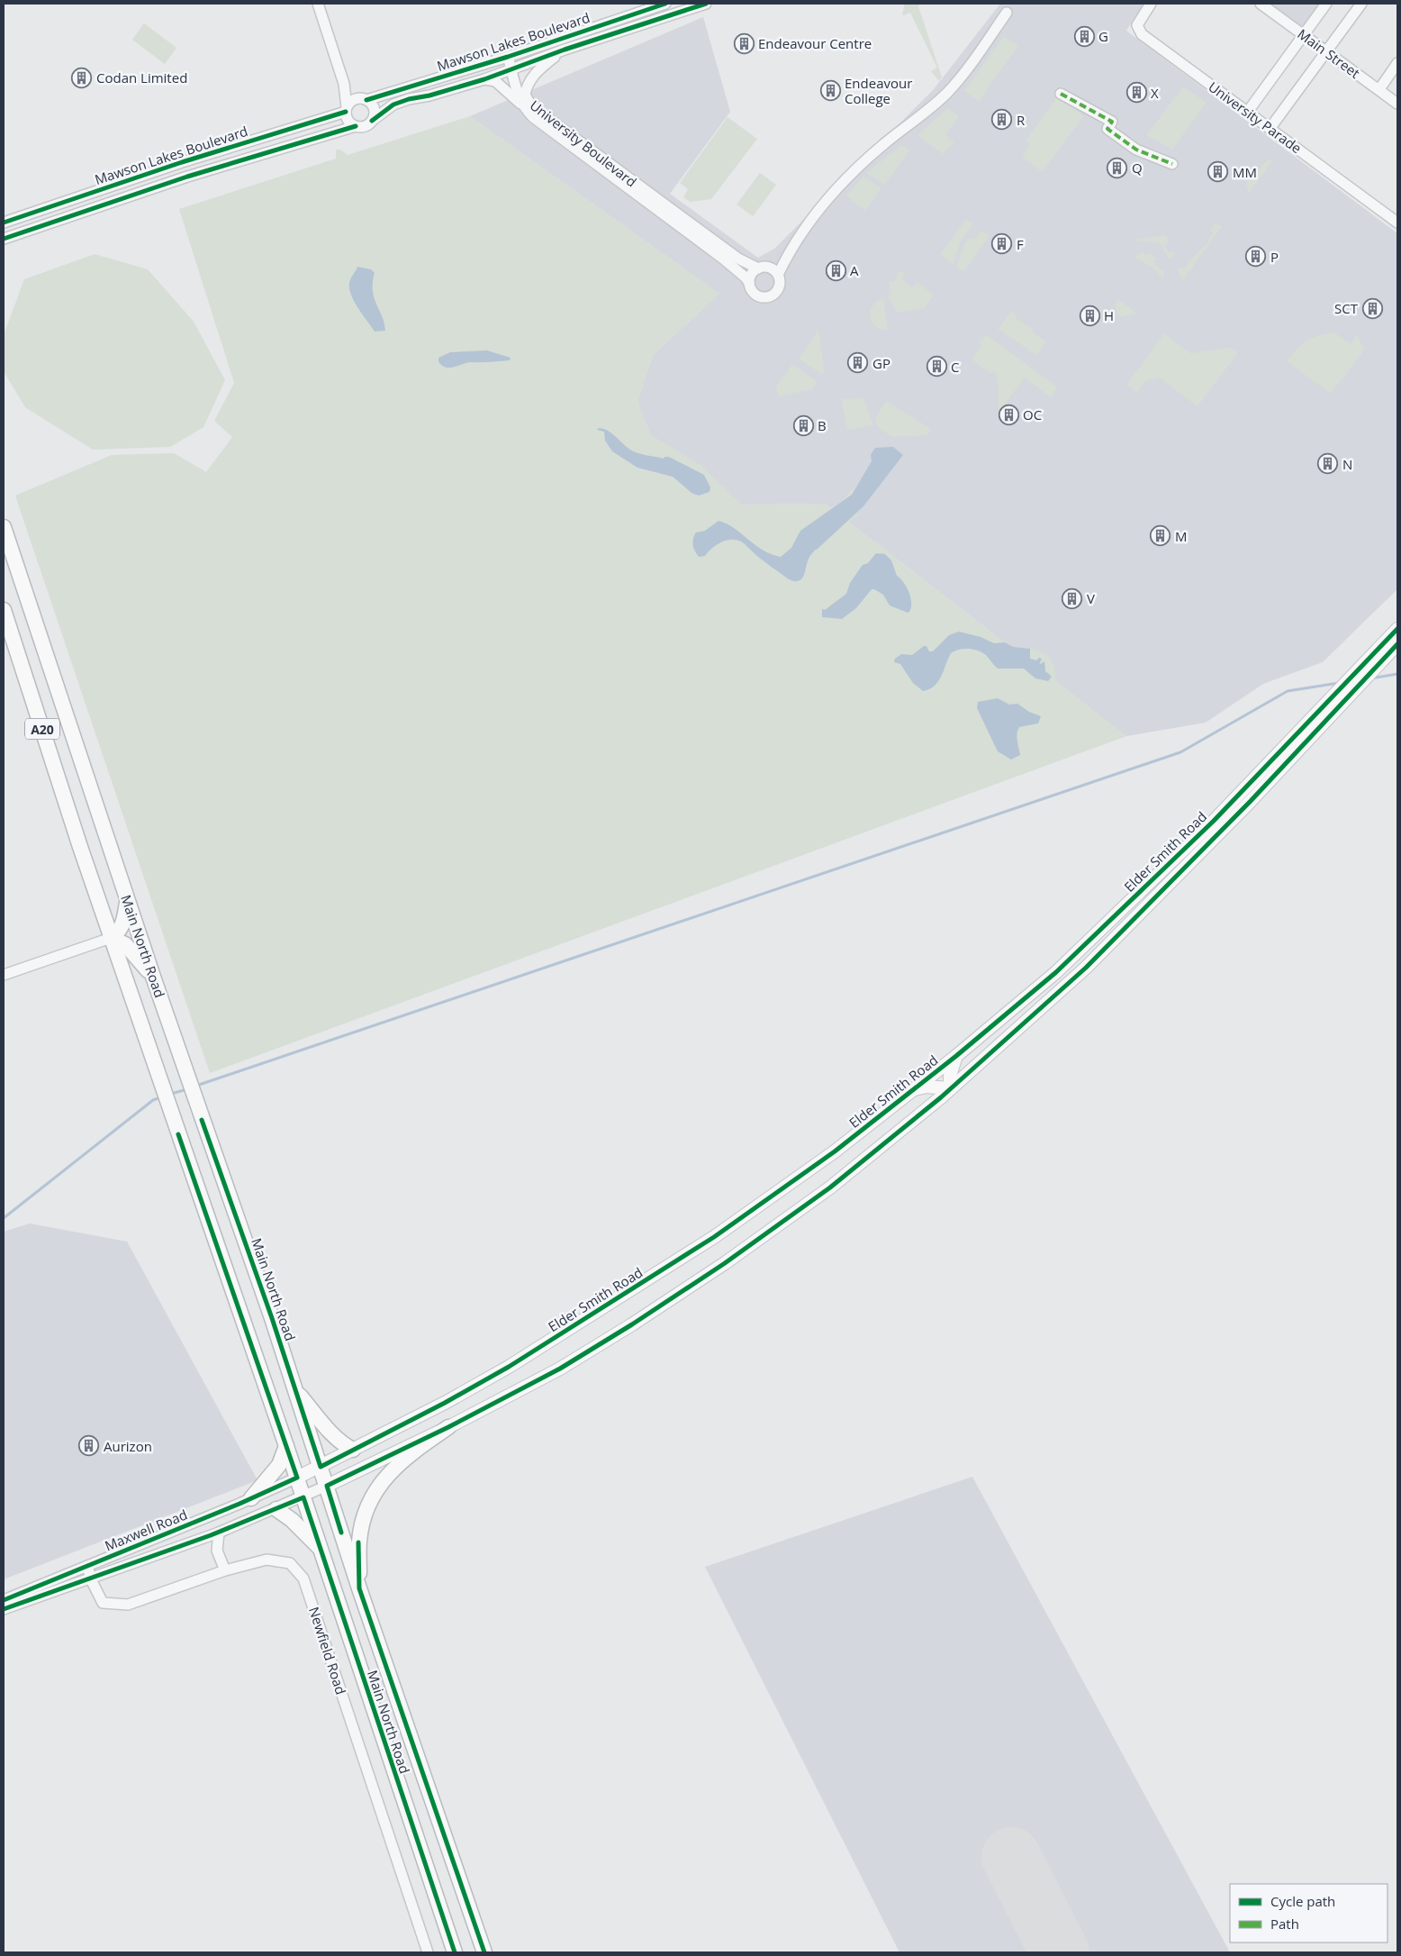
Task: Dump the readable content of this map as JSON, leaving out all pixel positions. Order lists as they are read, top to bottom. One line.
{"streets":{"highway":["A20","Main North Road"],"main road":["Elder Smith Road"],"street":["Mawson Lakes Boulevard","Main Street","University Parade","University Boulevard","Maxwell Road","Newfield Road"]},"crossings":[["Mawson Lakes Boulevard","University Boulevard"],["Elder Smith Road","Main North Road"],["Elder Smith Road","Maxwell Road"],["Main North Road","Maxwell Road"],["Maxwell Road","Newfield Road"]],"places":{"building":["G","Endeavour Centre","Codan Limited","Endeavour College","X","R","Q","MM","F","P","A","SCT","H","GP","C","OC","B","N","M","V","Aurizon"]},"legend":["Cycle path","Path"]}
